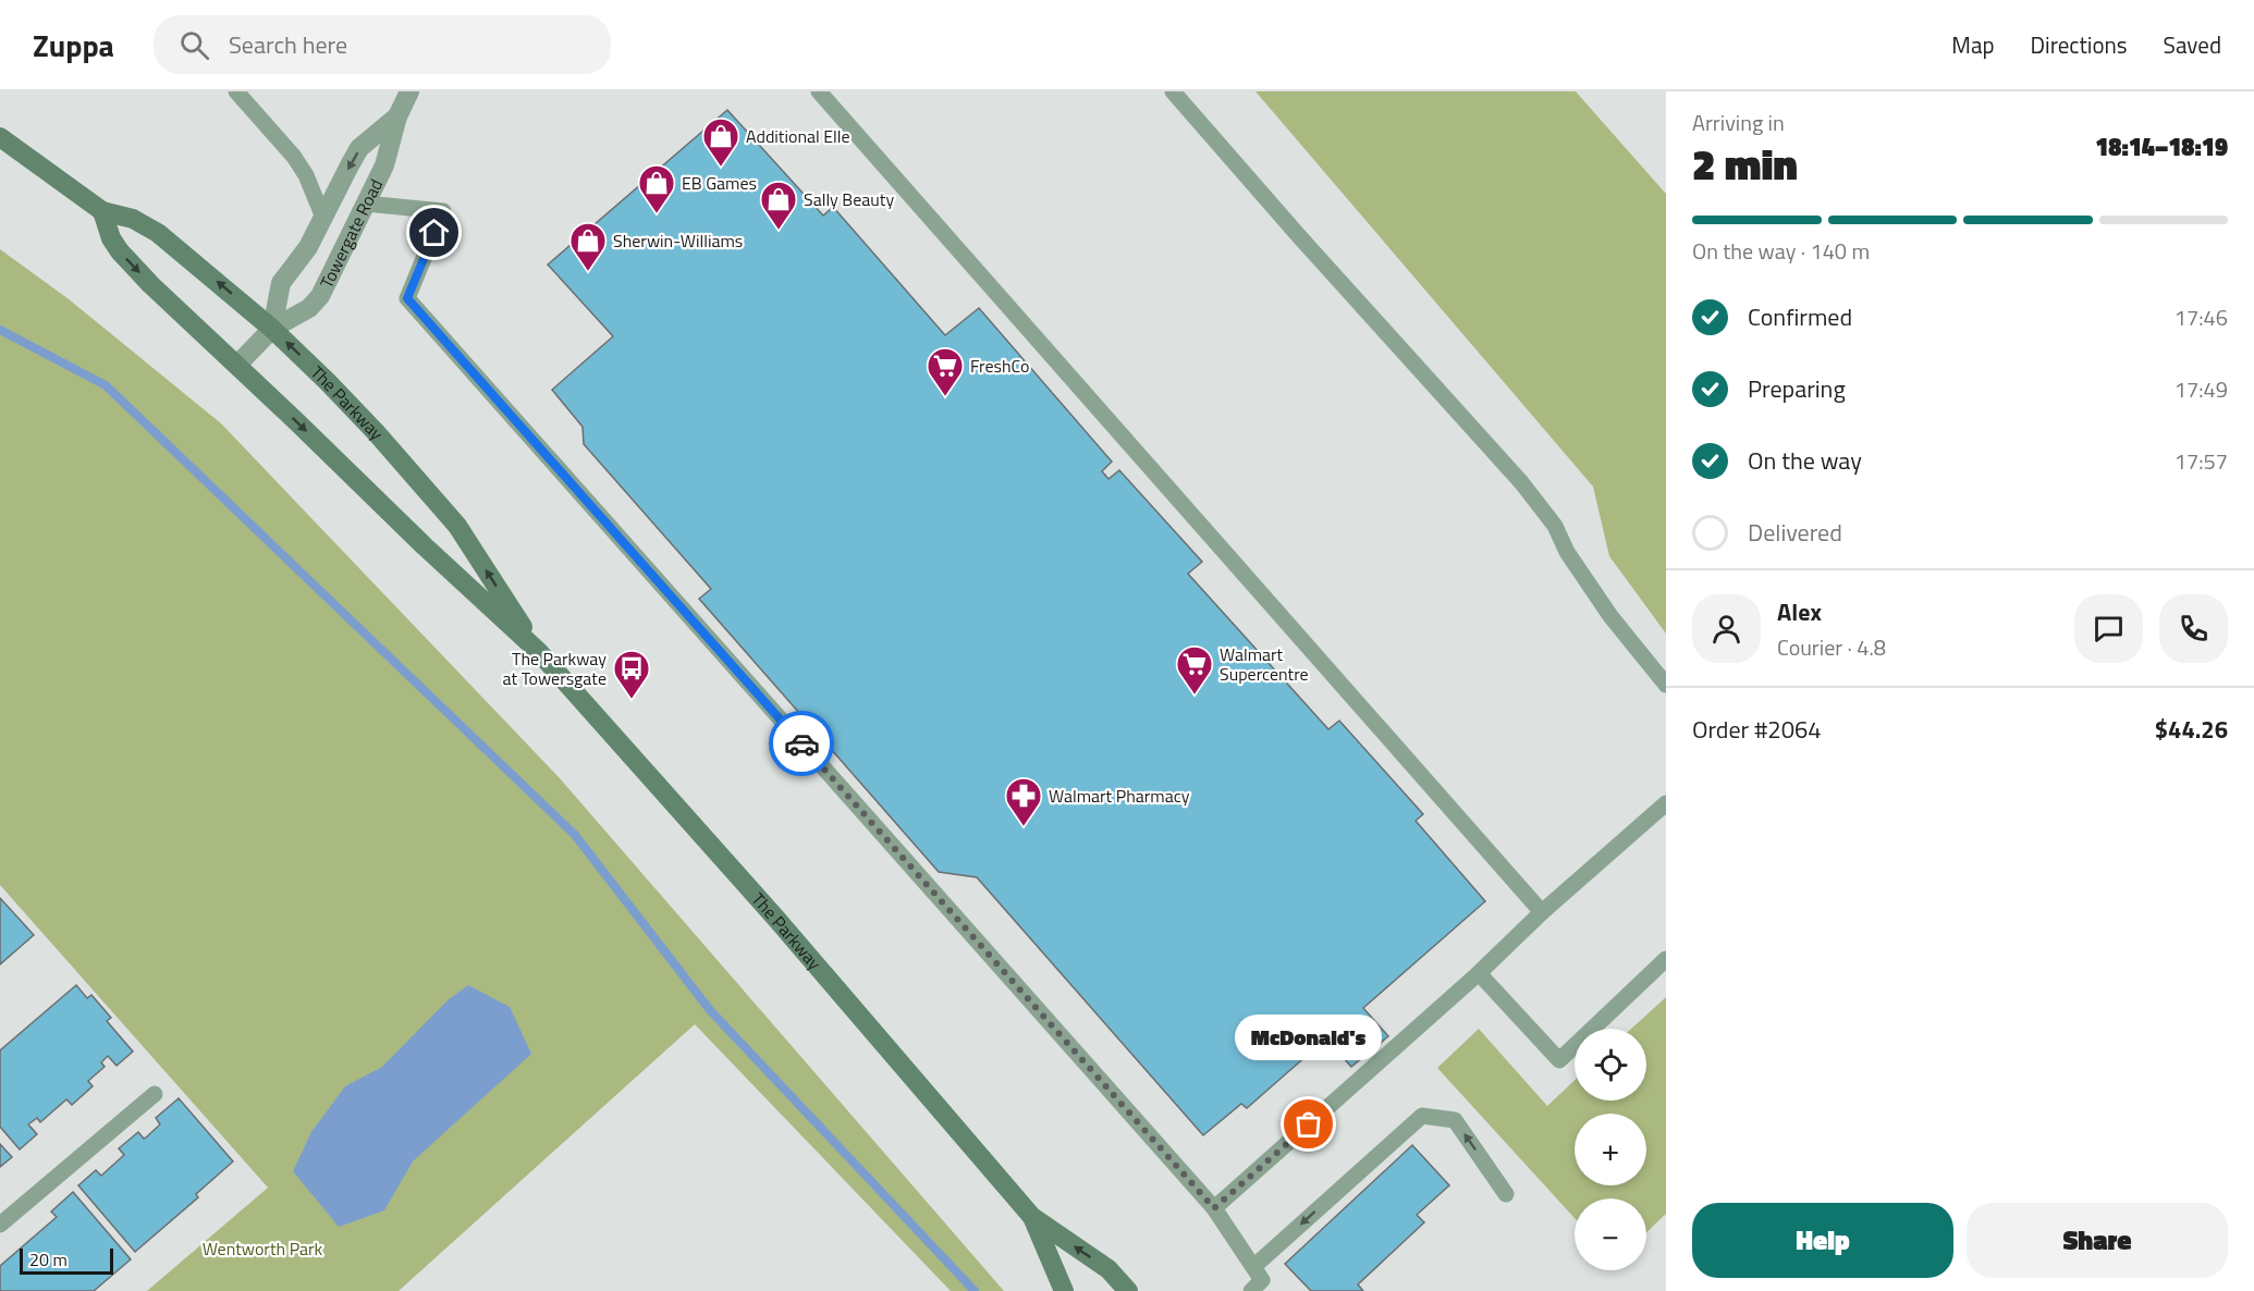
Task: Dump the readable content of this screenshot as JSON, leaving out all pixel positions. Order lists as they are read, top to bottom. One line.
{"streets":{"main road":["The Parkway"],"street":["Towergate Road"]},"crossings":[["Towergate Road","The Parkway"]],"parks":["Wentworth Park"],"places":{"shop":["Additional Elle","EB Games","Sally Beauty","Sherwin-Williams"],"supermarket":["FreshCo","Walmart Supercentre"],"bus stop":["The Parkway at Towersgate"],"pharmacy":["Walmart Pharmacy"],"other":["McDonald's"]},"scale_bar":"20 m","page":{"header":"Zuppa","search":"Search here","nav":["Map","Directions","Saved"],"heading":["2 min","Arriving in","18:14–18:19"],"panel":["Alex","Courier · 4.8","Order #2064","$44.26"],"bar":"On the way · 140 m","list":[["Confirmed","17:46"],["Preparing","17:49"],["On the way","17:57"],"Delivered"],"bubble":"McDonald's","map_buttons":["+","−"],"buttons":["Help","Share"],"scale":"20 m"}}
